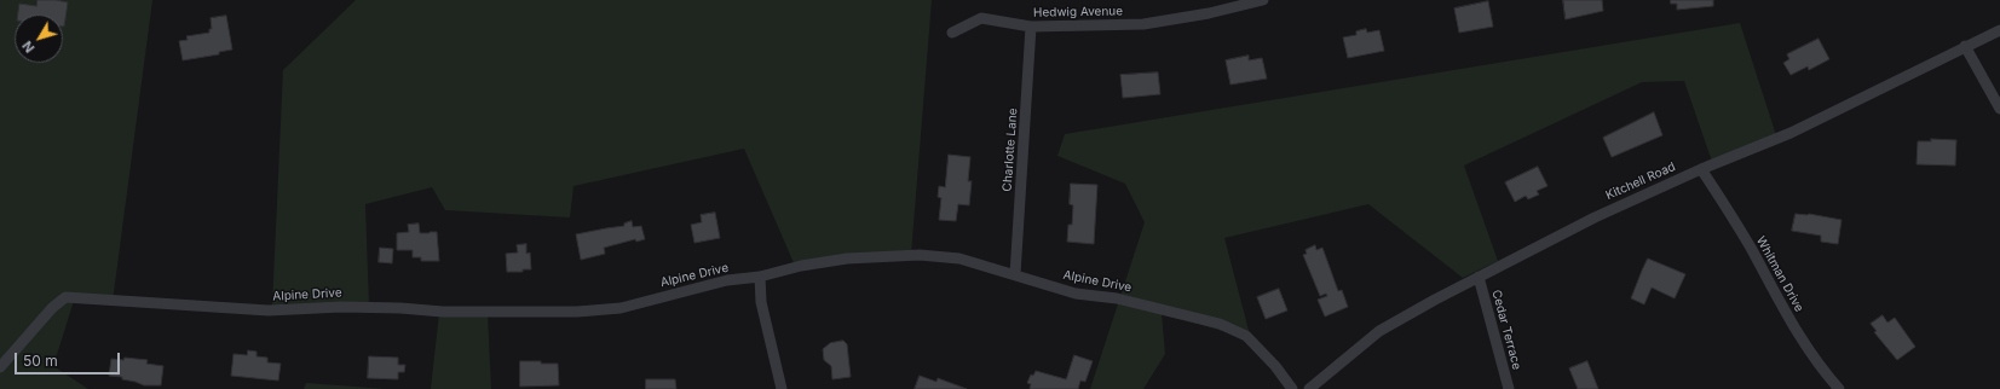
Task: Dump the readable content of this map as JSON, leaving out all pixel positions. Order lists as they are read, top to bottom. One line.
{"streets":{"street":["Hedwig Avenue","Charlotte Lane","Kitchell Road","Whitman Drive","Alpine Drive","Cedar Terrace"]},"crossings":[["Hedwig Avenue","Charlotte Lane"],["Charlotte Lane","Alpine Drive"],["Kitchell Road","Whitman Drive"],["Kitchell Road","Cedar Terrace"]],"scale_bar":"50 m","north":"bottom left"}
